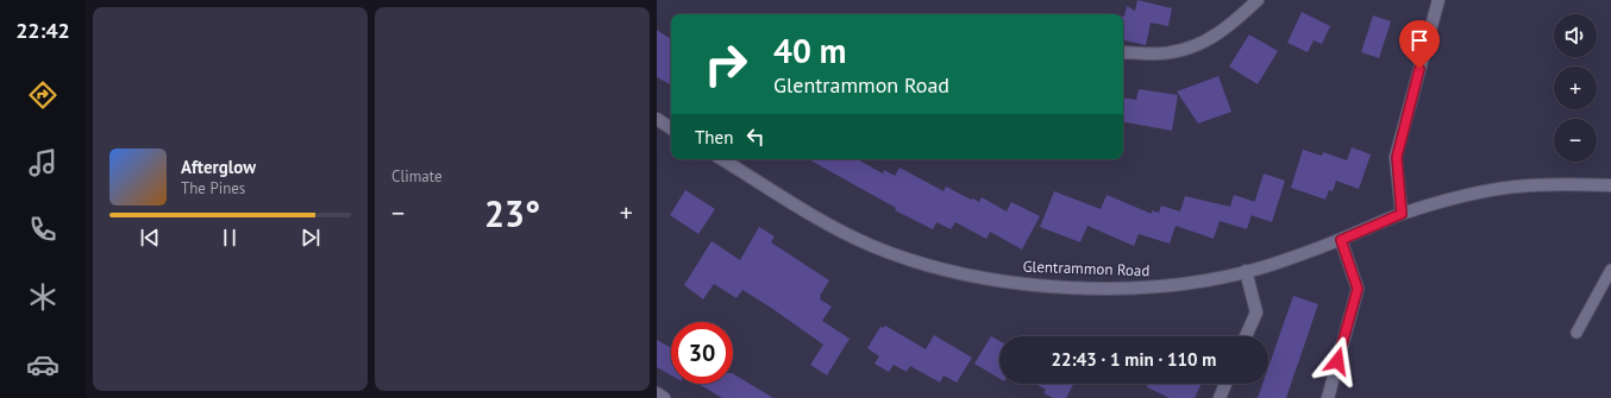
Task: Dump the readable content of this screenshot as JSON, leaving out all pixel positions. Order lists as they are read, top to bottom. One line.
{"streets":{"street":["Glentrammon Road"]},"page":{"tabs":"22:42","tile":"Climate","map_buttons":["+","−"],"turn":["40 m","Glentrammon Road"],"then":"Then","song":["Afterglow","The Pines"],"heat":["−","23°","+"],"limit":"30","trip":"22:43 · 1 min · 110 m"}}
